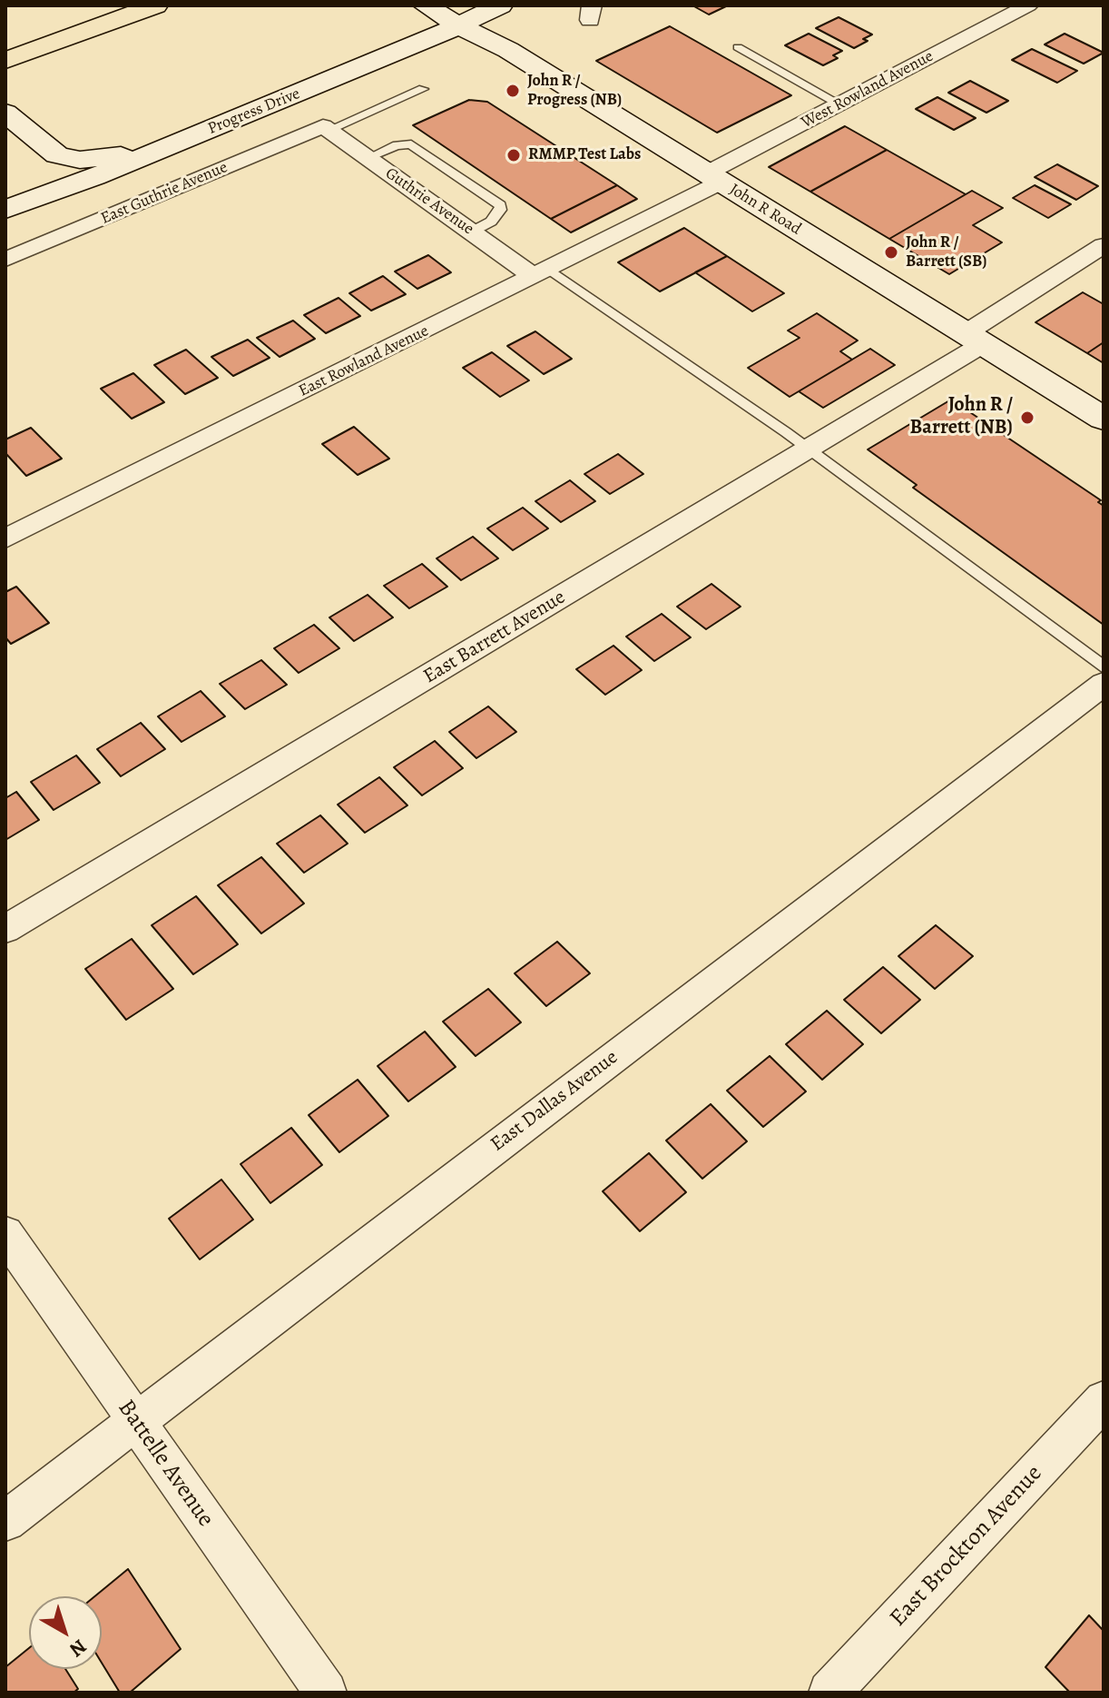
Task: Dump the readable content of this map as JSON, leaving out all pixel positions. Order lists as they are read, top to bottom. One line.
{"streets":{"main road":["Progress Drive","John R Road"],"street":["West Rowland Avenue","East Guthrie Avenue","Guthrie Avenue","East Rowland Avenue","East Barrett Avenue","East Dallas Avenue","Battelle Avenue","East Brockton Avenue"]},"crossings":[["West Rowland Avenue","John R Road"],["West Rowland Avenue","East Rowland Avenue"],["Progress Drive","John R Road"],["East Guthrie Avenue","Guthrie Avenue"],["Guthrie Avenue","East Rowland Avenue"],["John R Road","East Rowland Avenue"],["John R Road","East Barrett Avenue"],["East Dallas Avenue","Battelle Avenue"]],"places":["John R / Progress (NB)","RMMP Test Labs","John R / Barrett (SB)","John R / Barrett (NB)"],"north":"bottom right"}
